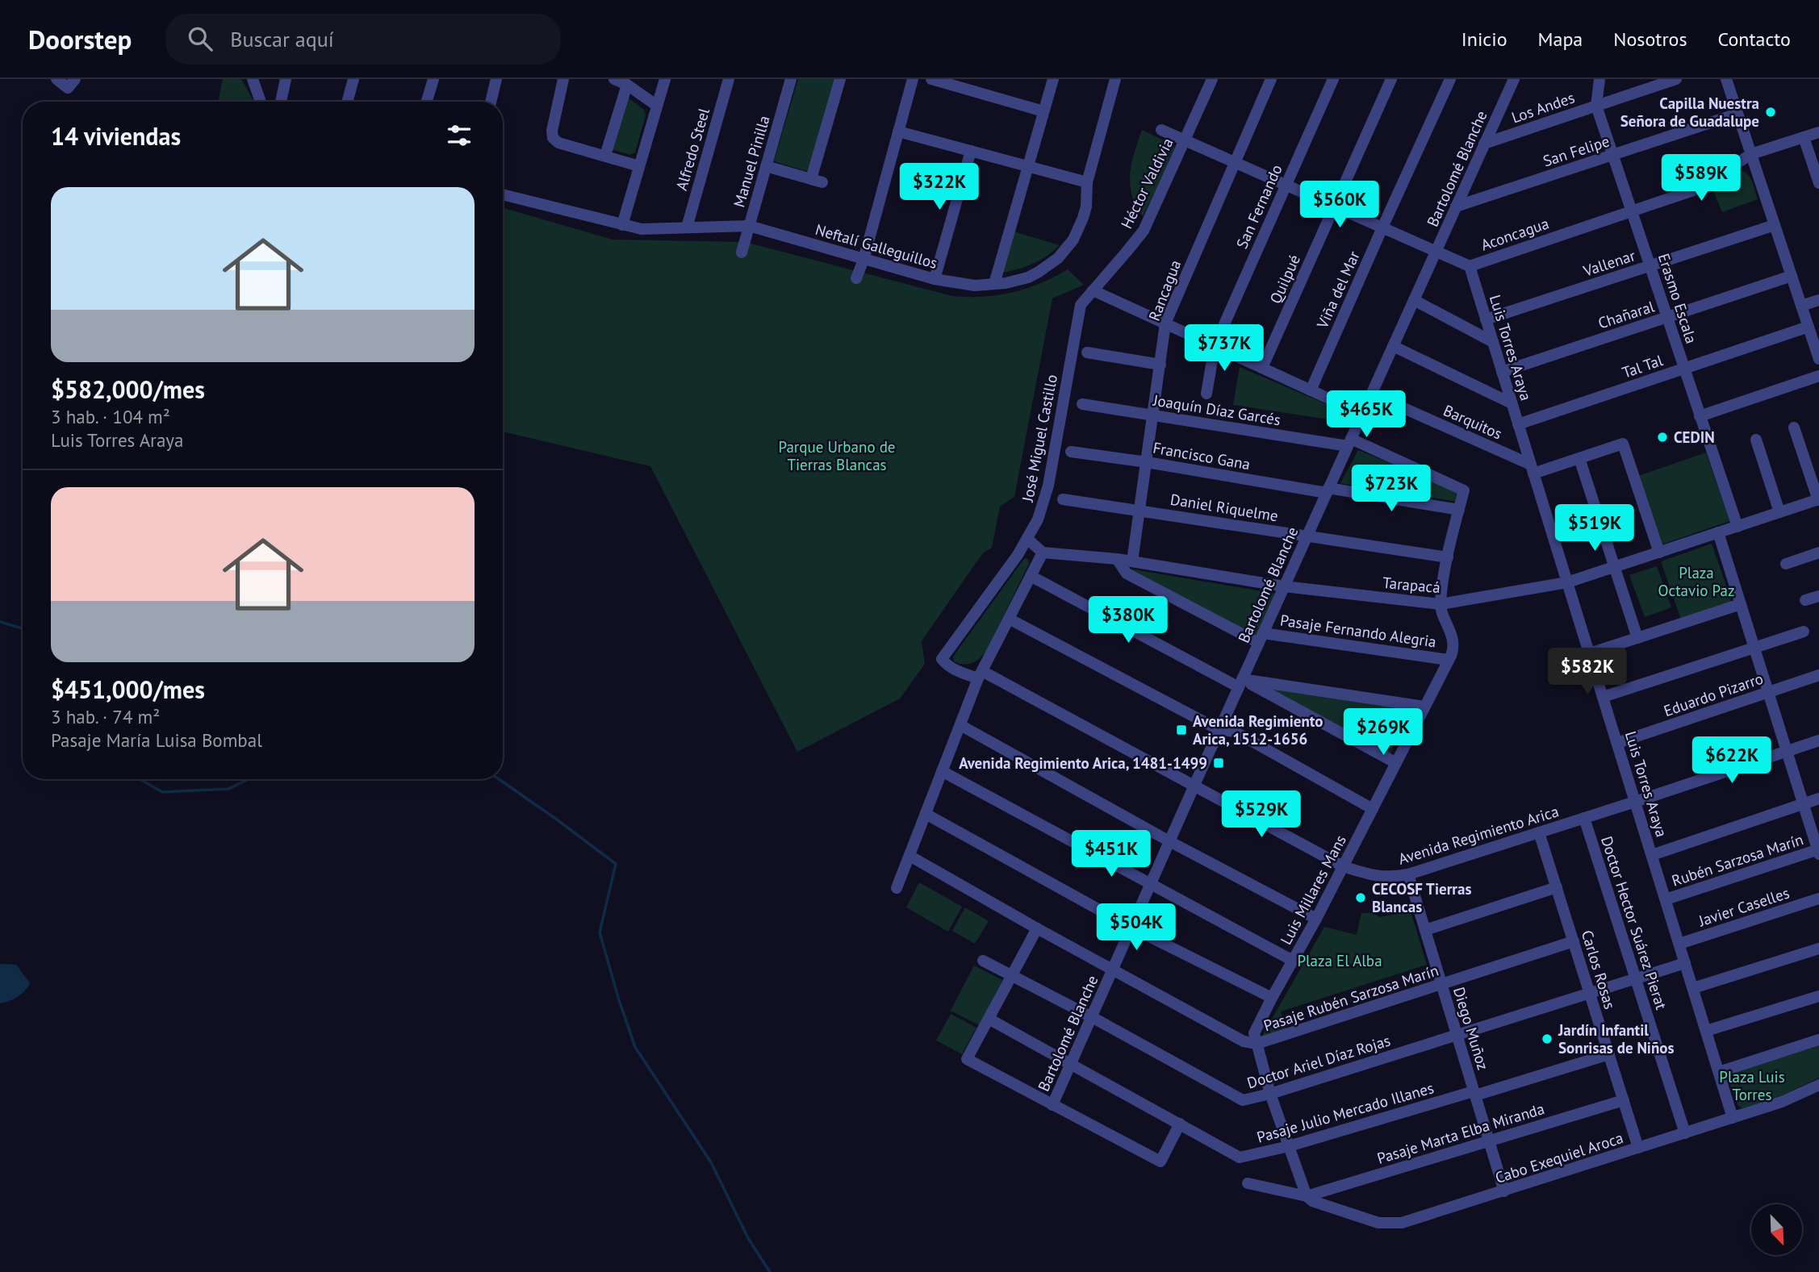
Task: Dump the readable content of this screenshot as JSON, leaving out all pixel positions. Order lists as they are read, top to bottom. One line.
{"streets":{"street":["Los Andes","Alfredo Steel","San Felipe","Manuel Pinilla","Bartolomé Blanche","Héctor Valdivia","San Fernando","Aconcagua","Neftalí Galleguillos","Vallenar","Quilpué","Viña del Mar","Rancagua","Erasmo Escala","Chañaral","Luis Torres Araya","Tal Tal","Joaquín Díaz Garcés","Barquitos","José Miguel Castillo","Francisco Gana","Daniel Riquelme","Tarapacá","Pasaje Fernando Alegria","Eduardo Pizarro","Avenida Regimiento Arica","Rubén Sarzosa Marín","Luis Millares Mans","Javier Caselles","Doctor Hector Suárez Pierat","Carlos Rosas","Pasaje Rubén Sarzosa Marín","Diego Muñoz","Doctor Ariel Díaz Rojas","Pasaje Julio Mercado Illanes","Pasaje Marta Elba Miranda","Cabo Exequiel Aroca"]},"crossings":[["Los Andes","Bartolomé Blanche"],["Los Andes","Erasmo Escala"],["Alfredo Steel","Neftalí Galleguillos"],["San Felipe","Bartolomé Blanche"],["San Felipe","Erasmo Escala"],["Manuel Pinilla","Neftalí Galleguillos"],["Bartolomé Blanche","Aconcagua"],["Bartolomé Blanche","Joaquín Díaz Garcés"],["Bartolomé Blanche","Barquitos"],["Bartolomé Blanche","Francisco Gana"],["Bartolomé Blanche","Daniel Riquelme"],["Bartolomé Blanche","Tarapacá"],["Bartolomé Blanche","Pasaje Fernando Alegria"],["Bartolomé Blanche","Avenida Regimiento Arica"],["Bartolomé Blanche","Pasaje Rubén Sarzosa Marín"],["Bartolomé Blanche","Doctor Ariel Díaz Rojas"],["Bartolomé Blanche","Pasaje Julio Mercado Illanes"],["Héctor Valdivia","Aconcagua"],["Héctor Valdivia","José Miguel Castillo"],["San Fernando","Aconcagua"],["Aconcagua","Quilpué"],["Aconcagua","Viña del Mar"],["Aconcagua","Rancagua"],["Aconcagua","Erasmo Escala"],["Aconcagua","Luis Torres Araya"],["Vallenar","Erasmo Escala"],["Vallenar","Luis Torres Araya"],["Rancagua","Joaquín Díaz Garcés"],["Rancagua","Francisco Gana"],["Rancagua","Daniel Riquelme"],["Rancagua","Tarapacá"],["Erasmo Escala","Chañaral"],["Erasmo Escala","Tal Tal"],["Erasmo Escala","Tarapacá"],["Chañaral","Luis Torres Araya"],["Luis Torres Araya","Tal Tal"],["Luis Torres Araya","Barquitos"],["Luis Torres Araya","Tarapacá"],["Luis Torres Araya","Eduardo Pizarro"],["Luis Torres Araya","Avenida Regimiento Arica"],["Luis Torres Araya","Rubén Sarzosa Marín"],["Luis Torres Araya","Javier Caselles"],["Luis Torres Araya","Doctor Ariel Díaz Rojas"],["Luis Torres Araya","Cabo Exequiel Aroca"],["Joaquín Díaz Garcés","Francisco Gana"],["José Miguel Castillo","Avenida Regimiento Arica"],["Tarapacá","Pasaje Fernando Alegria"],["Tarapacá","Luis Millares Mans"],["Pasaje Fernando Alegria","Luis Millares Mans"],["Avenida Regimiento Arica","Luis Millares Mans"],["Avenida Regimiento Arica","Doctor Hector Suárez Pierat"],["Avenida Regimiento Arica","Carlos Rosas"],["Avenida Regimiento Arica","Diego Muñoz"],["Luis Millares Mans","Pasaje Rubén Sarzosa Marín"],["Luis Millares Mans","Doctor Ariel Díaz Rojas"],["Luis Millares Mans","Pasaje Julio Mercado Illanes"],["Luis Millares Mans","Pasaje Marta Elba Miranda"],["Luis Millares Mans","Cabo Exequiel Aroca"],["Doctor Hector Suárez Pierat","Doctor Ariel Díaz Rojas"],["Doctor Hector Suárez Pierat","Cabo Exequiel Aroca"],["Carlos Rosas","Pasaje Rubén Sarzosa Marín"],["Carlos Rosas","Doctor Ariel Díaz Rojas"],["Carlos Rosas","Pasaje Julio Mercado Illanes"],["Carlos Rosas","Pasaje Marta Elba Miranda"],["Carlos Rosas","Cabo Exequiel Aroca"],["Pasaje Rubén Sarzosa Marín","Diego Muñoz"],["Diego Muñoz","Doctor Ariel Díaz Rojas"],["Diego Muñoz","Pasaje Julio Mercado Illanes"],["Diego Muñoz","Pasaje Marta Elba Miranda"],["Diego Muñoz","Cabo Exequiel Aroca"],["Pasaje Marta Elba Miranda","Cabo Exequiel Aroca"]],"parks":["Parque Urbano de Tierras Blancas","Plaza Octavio Paz","Plaza El Alba","Plaza Luis Torres"],"places":{"other":["Capilla Nuestra Señora de Guadalupe","CEDIN","CECOSF Tierras Blancas","Jardín Infantil Sonrisas de Niños"],"transit":["Avenida Regimiento Arica, 1512-1656","Avenida Regimiento Arica, 1481-1499"]},"north":"bottom right","page":{"header":"Doorstep","search":"Buscar aquí","nav":["Inicio","Mapa","Nosotros","Contacto"],"heading":"14 viviendas","price":["$589K","$322K","$560K","$737K","$465K","$723K","$519K","$380K","$582K","$269K","$622K","$529K","$451K","$504K"],"list":[{"name":"$582,000/mes","note":"3 hab. · 104 m² · Luis Torres Araya"},{"name":"$451,000/mes","note":"3 hab. · 74 m² · Pasaje María Luisa Bombal"}]}}
